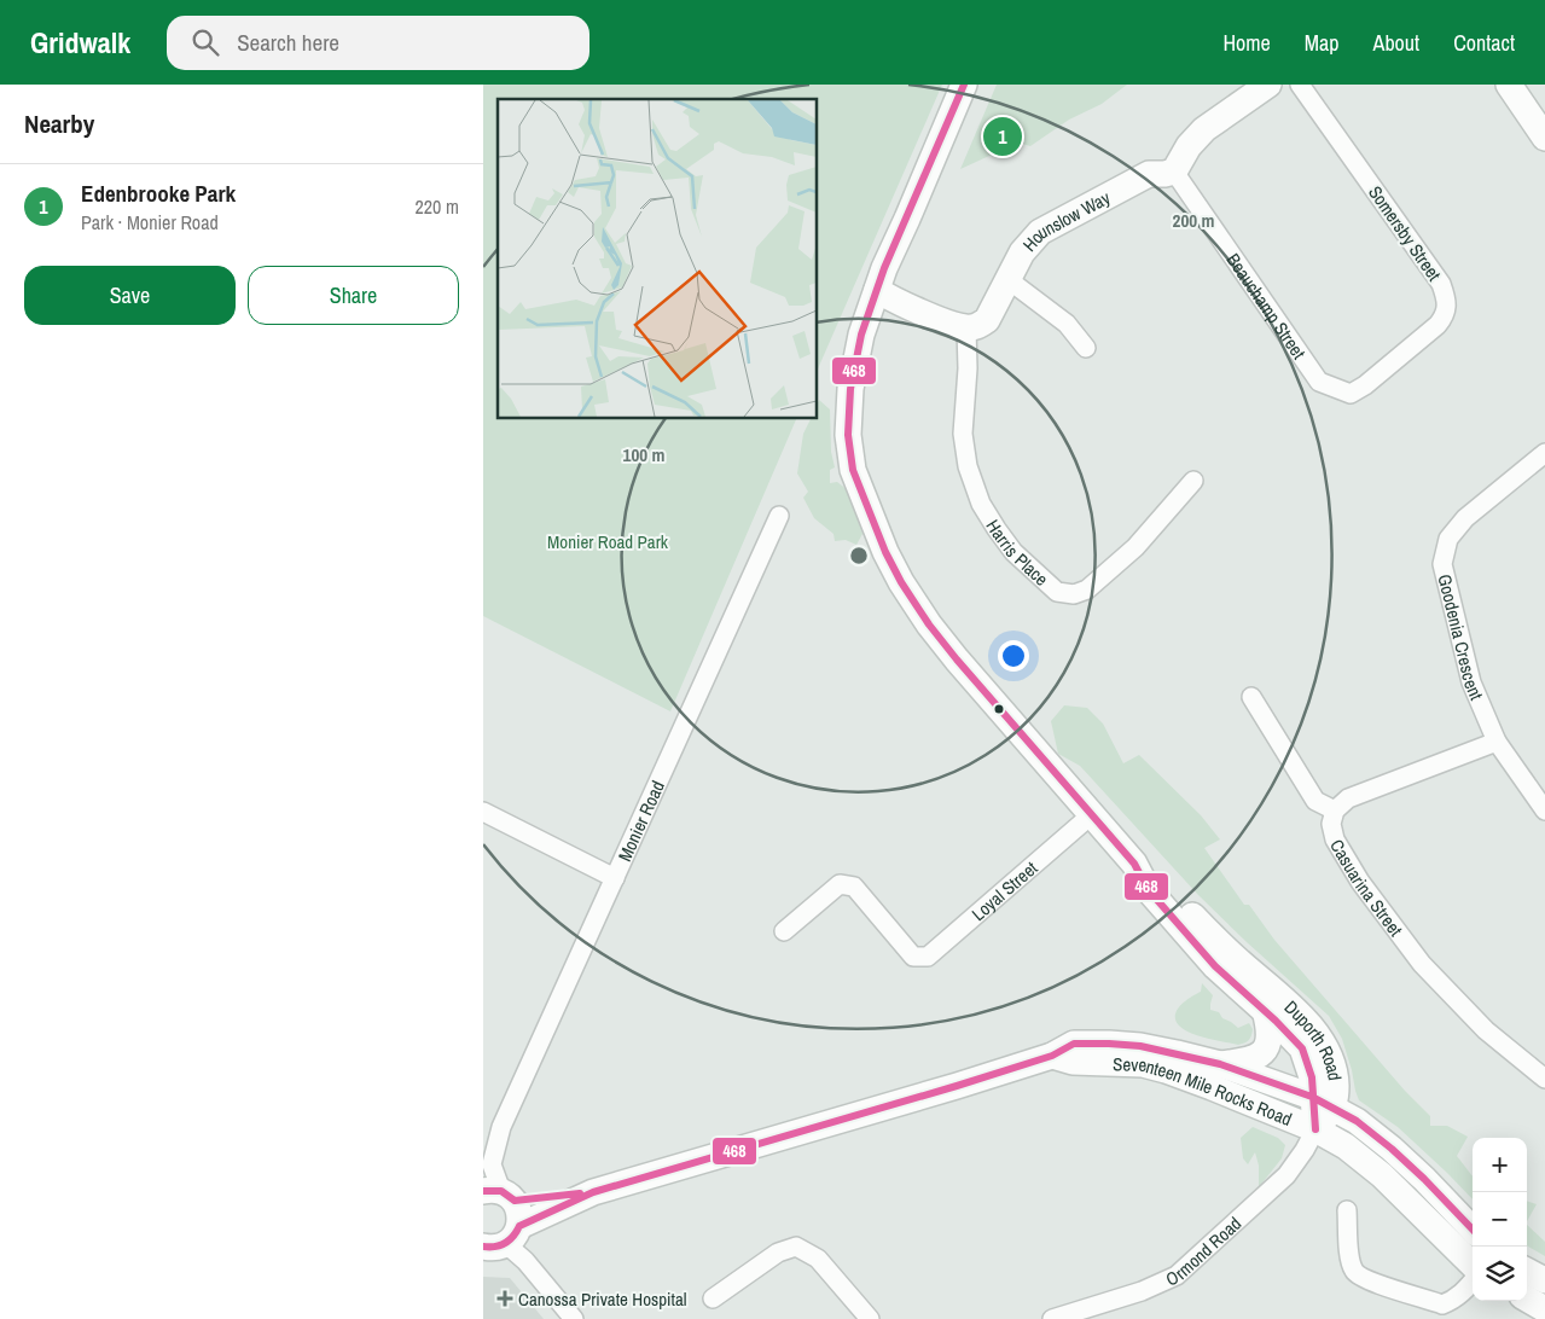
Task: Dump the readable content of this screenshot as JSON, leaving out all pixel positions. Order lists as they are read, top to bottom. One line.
{"streets":{"main road":["Hounslow Way","Duporth Road","Seventeen Mile Rocks Road"],"street":["Somersby Street","Beauchamp Street","Harris Place","Goodenia Crescent","Monier Road","Casuarina Street","Loyal Street","Ormond Road"]},"crossings":[["Hounslow Way","Beauchamp Street"],["Hounslow Way","Harris Place"],["Somersby Street","Beauchamp Street"],["Goodenia Crescent","Casuarina Street"],["Monier Road","Seventeen Mile Rocks Road"],["Loyal Street","Duporth Road"],["Duporth Road","Seventeen Mile Rocks Road"],["Duporth Road","Ormond Road"],["Seventeen Mile Rocks Road","Ormond Road"]],"parks":["Monier Road Park"],"places":{"health":["Canossa Private Hospital"]},"lines":["transit line 468"],"page":{"header":"Gridwalk","search":"Search here","nav":["Home","Map","About","Contact"],"heading":"Nearby","pins":"1","list":[{"mark":"1","name":"Edenbrooke Park","note":"Park · Monier Road","value":"220 m"}],"buttons":["Save","Share"],"map_buttons":["+","−"]},"rings":["200 m","100 m"]}
